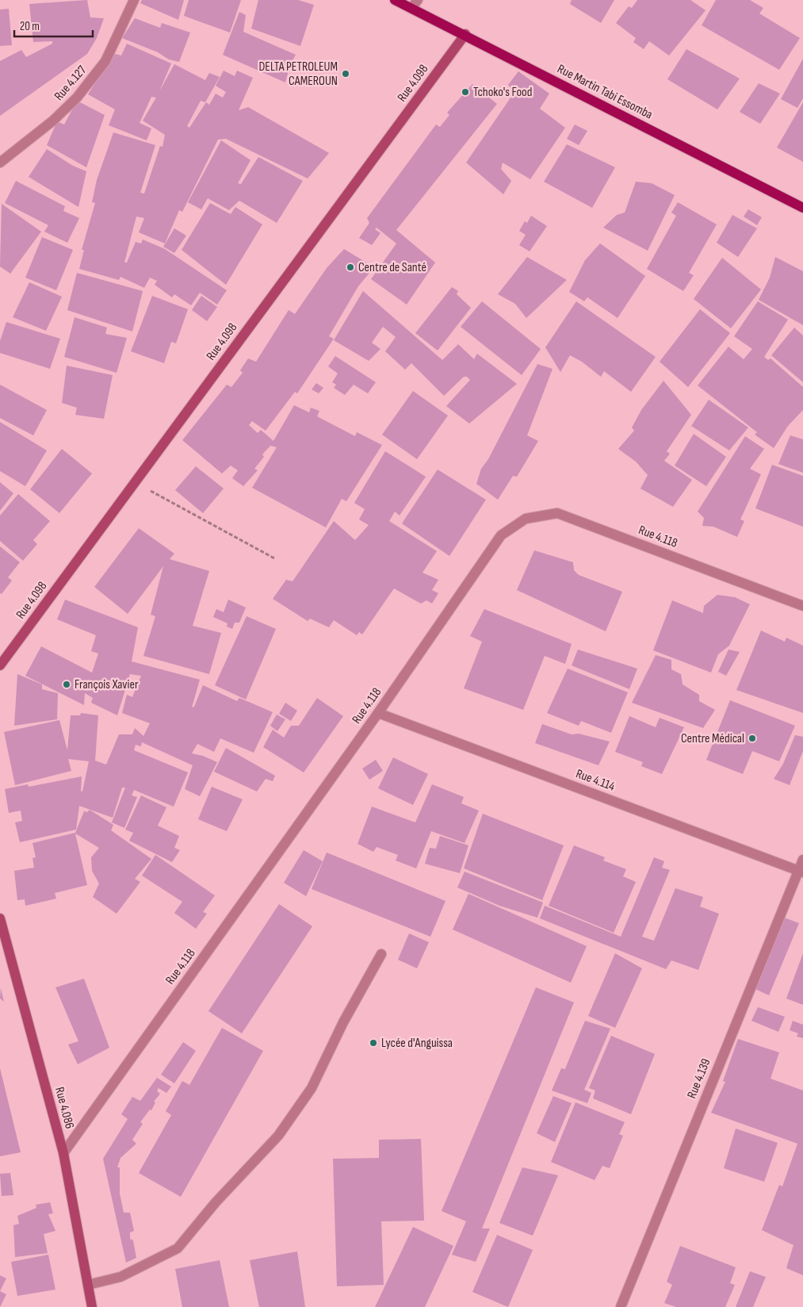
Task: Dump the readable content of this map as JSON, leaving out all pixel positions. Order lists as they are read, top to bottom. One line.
{"streets":{"main road":["Rue 4.098","Rue Martin Tabi Essomba","Rue 4.086"],"street":["Rue 4.127","Rue 4.118","Rue 4.114","Rue 4.139"]},"crossings":[["Rue 4.098","Rue Martin Tabi Essomba"],["Rue 4.118","Rue 4.114"],["Rue 4.118","Rue 4.086"],["Rue 4.114","Rue 4.139"]],"places":["DELTA PETROLEUM CAMEROUN","Tchoko's Food","Centre de Santé","François Xavier","Centre Médical","Lycée d'Anguissa"],"scale_bar":"20 m"}
